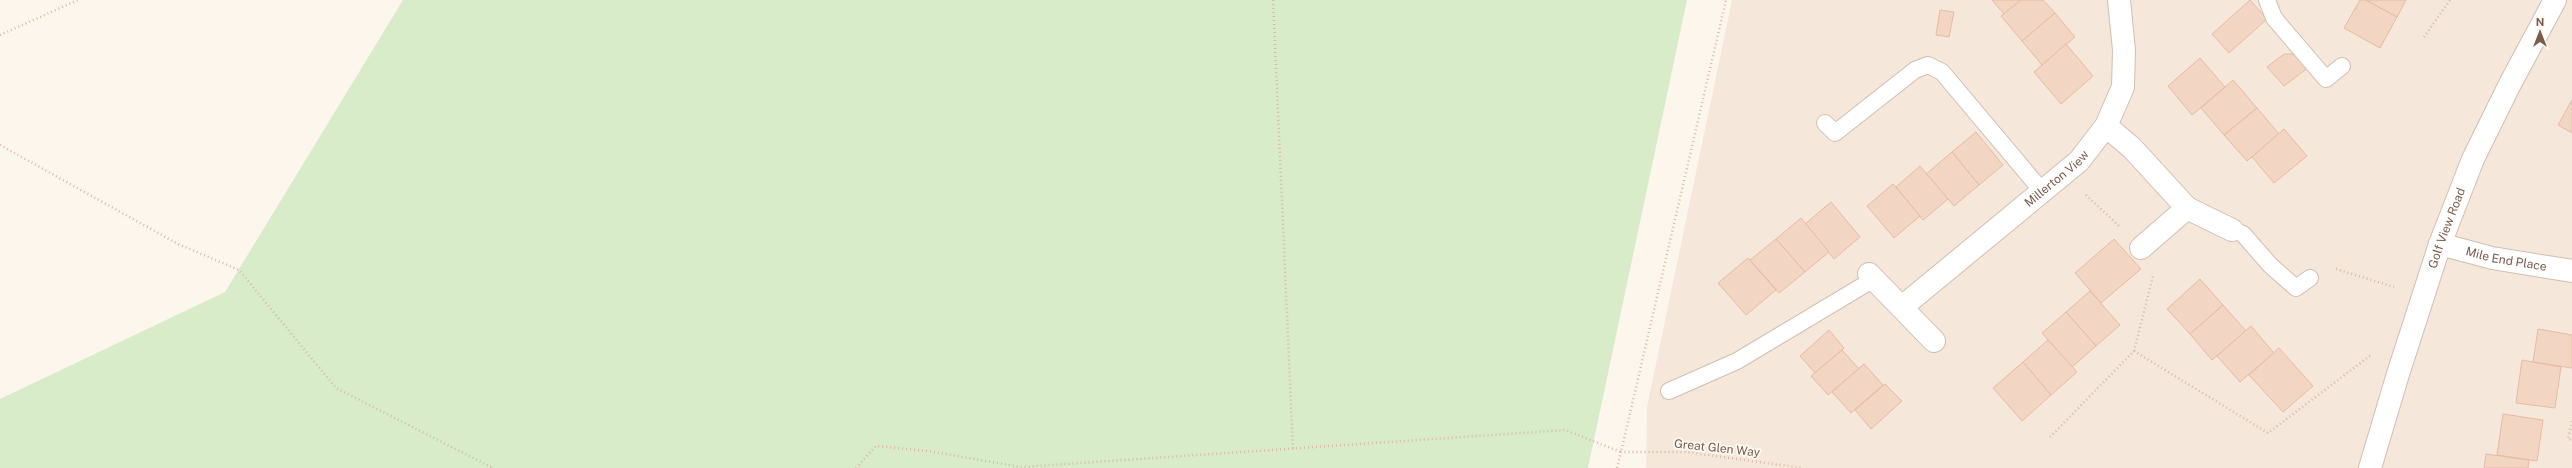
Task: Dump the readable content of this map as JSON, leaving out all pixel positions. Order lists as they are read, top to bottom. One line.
{"streets":{"street":["Millerton View","Golf View Road","Mile End Place"],"path":["Great Glen Way"]},"crossings":[["Golf View Road","Mile End Place"]],"north":"top"}
